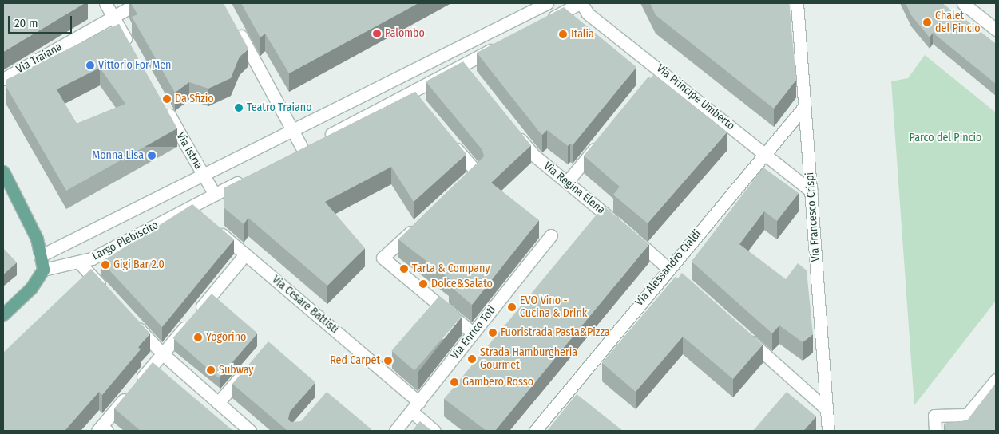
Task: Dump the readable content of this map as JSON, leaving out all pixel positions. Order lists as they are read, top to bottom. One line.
{"streets":{"street":["Via Traiana","Via Principe Umberto","Via Istria","Via Regina Elena","Via Francesco Crispi","Largo Plebiscito","Via Alessandro Cialdi","Via Cesare Battisti","Via Enrico Toti"]},"crossings":[["Via Principe Umberto","Via Francesco Crispi"],["Via Principe Umberto","Via Alessandro Cialdi"],["Via Istria","Largo Plebiscito"],["Via Regina Elena","Via Alessandro Cialdi"],["Via Francesco Crispi","Via Alessandro Cialdi"],["Via Cesare Battisti","Via Enrico Toti"]],"parks":["Parco del Pincio"],"places":["Chalet del Pincio","Palombo","Italia","Vittorio For Men","Da Sfizio","Teatro Traiano","Monna Lisa","Gigi Bar 2.0","Tarta & Company","Dolce&Salato","EVO Vino - Cucina & Drink","Fuoristrada Pasta&Pizza","Yogorino","Strada Hamburgheria Gourmet","Red Carpet","Subway","Gambero Rosso"],"scale_bar":"20 m"}
